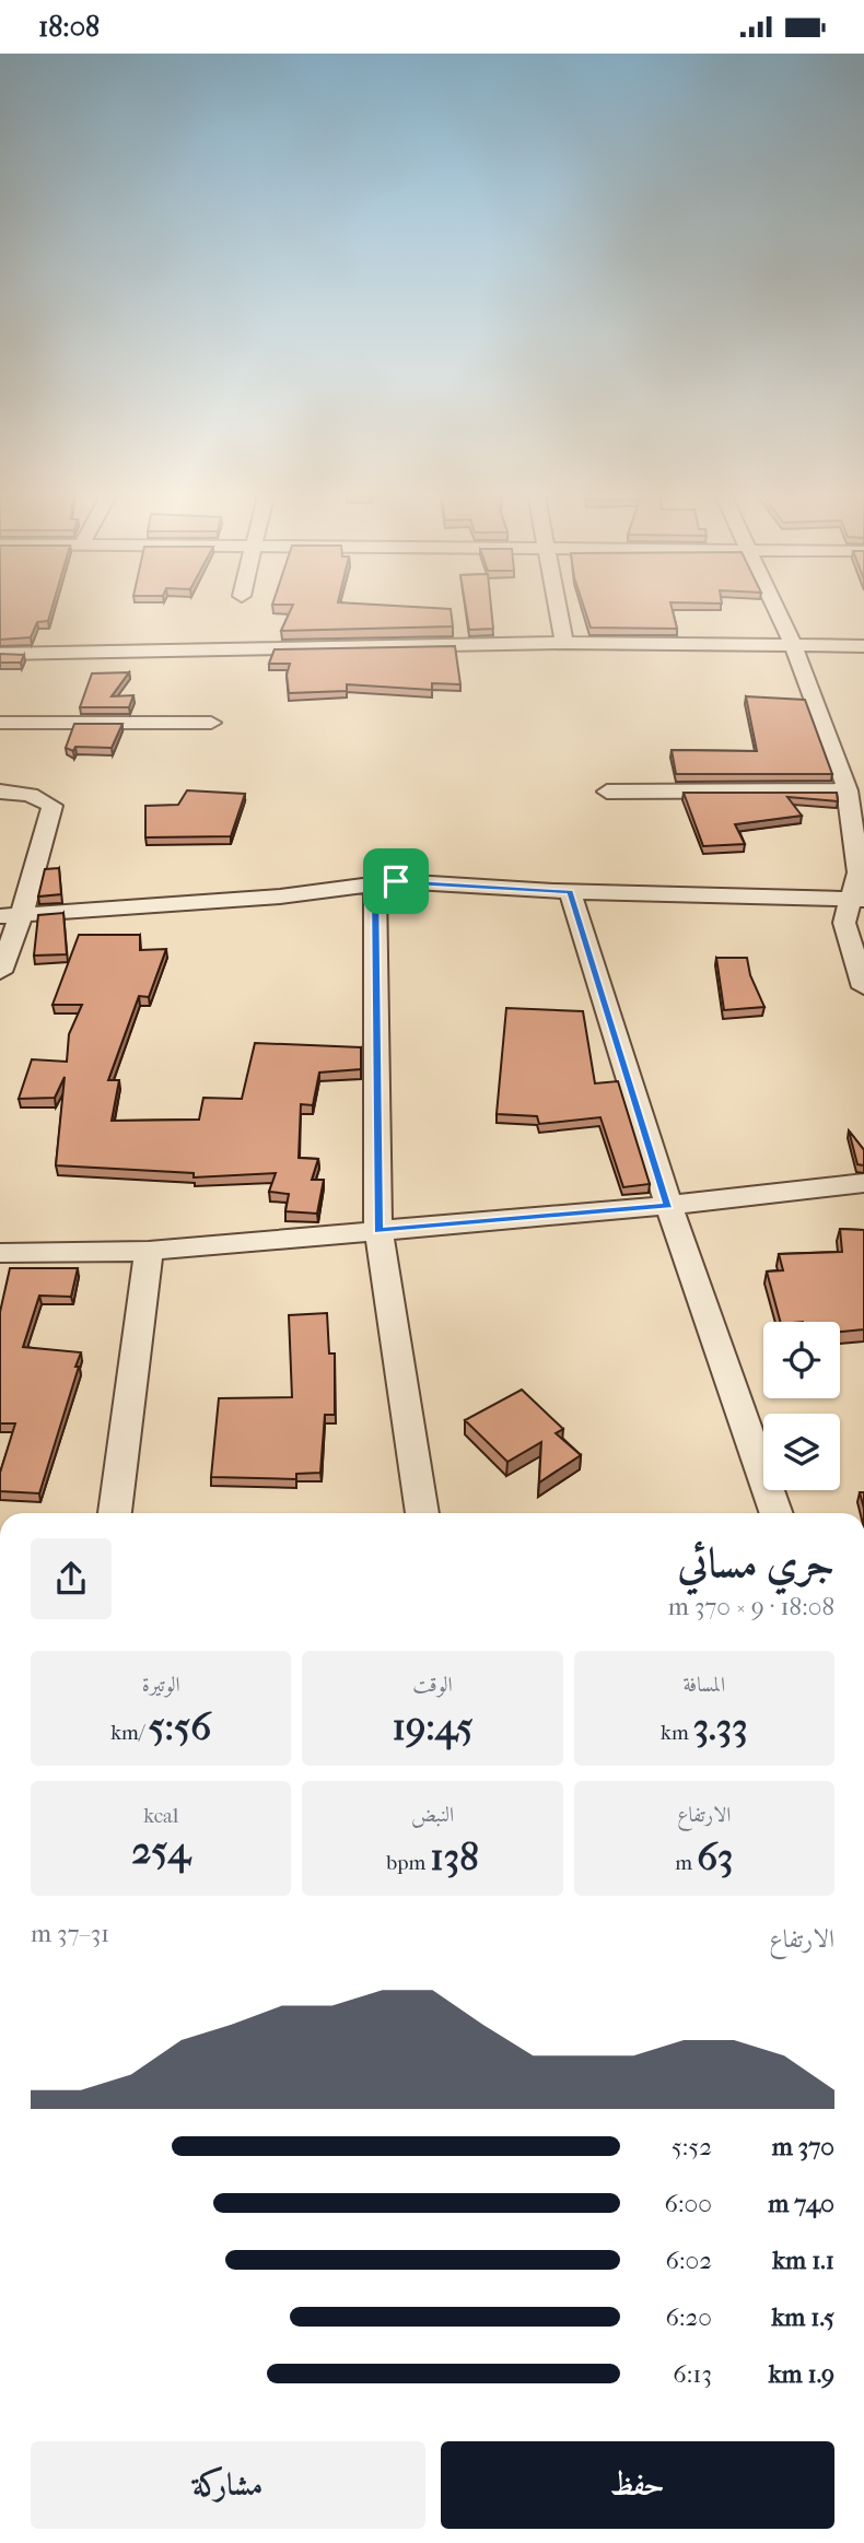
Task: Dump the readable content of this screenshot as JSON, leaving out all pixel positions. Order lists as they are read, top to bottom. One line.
{"page":{"status":"18:08","heading":["جري مسائي","18:08 · 9 × 370 m"],"stats":[["المسافة","3.33 km"],["الوقت","19:45"],["الوتيرة","5:56 /km"],["الارتفاع","63 m"],["النبض","138 bpm"],["kcal","254"]],"chart":["الارتفاع","31–37 m"],"list":[{"name":"370 m","note":"5:52"},{"name":"740 m","note":"6:00"},{"name":"1.1 km","note":"6:02"},{"name":"1.5 km","note":"6:20"},{"name":"1.9 km","note":"6:13"}],"buttons":["حفظ","مشاركة"]}}
